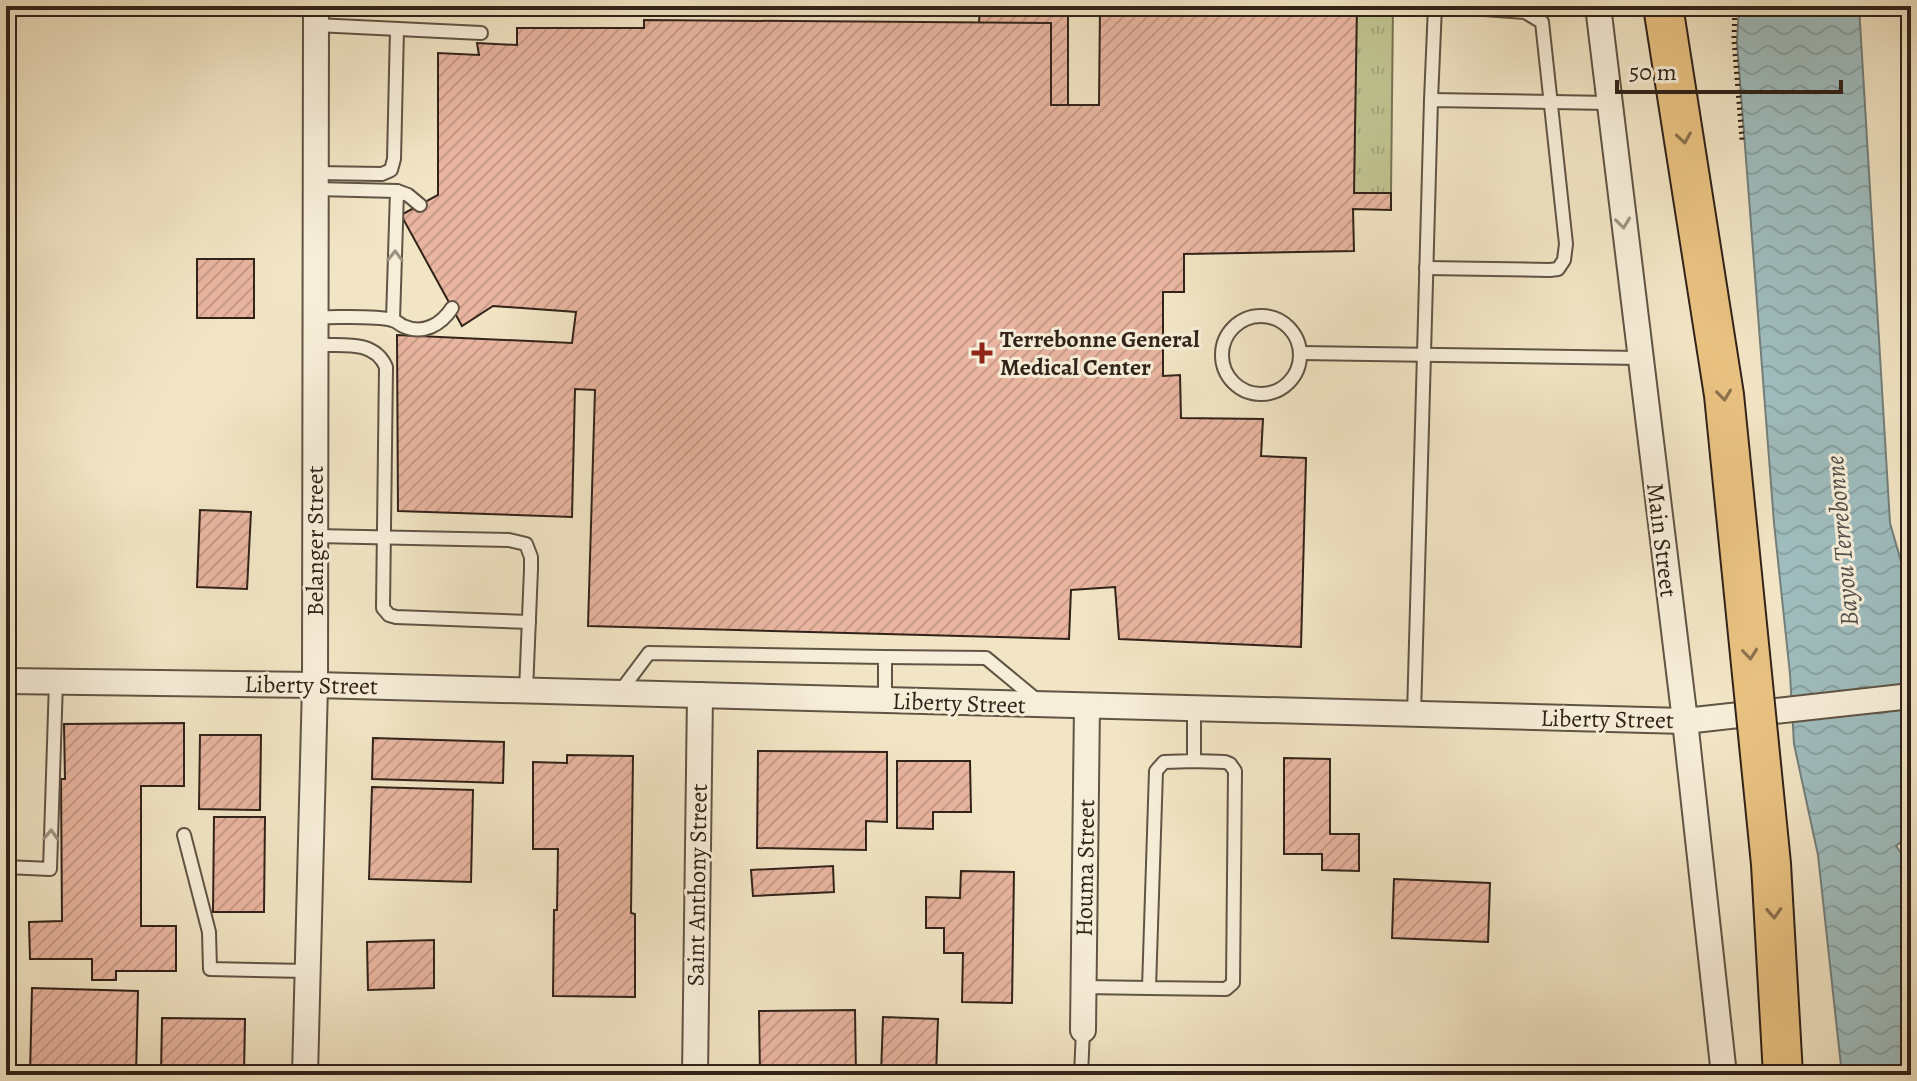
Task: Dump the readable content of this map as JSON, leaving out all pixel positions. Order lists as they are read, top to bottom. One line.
{"streets":{"street":["Main Street","Belanger Street","Liberty Street","Houma Street","Saint Anthony Street"]},"crossings":[["Main Street","Liberty Street"],["Belanger Street","Liberty Street"],["Liberty Street","Houma Street"],["Liberty Street","Saint Anthony Street"]],"water":["Bayou Terrebonne"],"places":{"health":["Terrebonne General Medical Center"]},"scale_bar":"50 m"}
